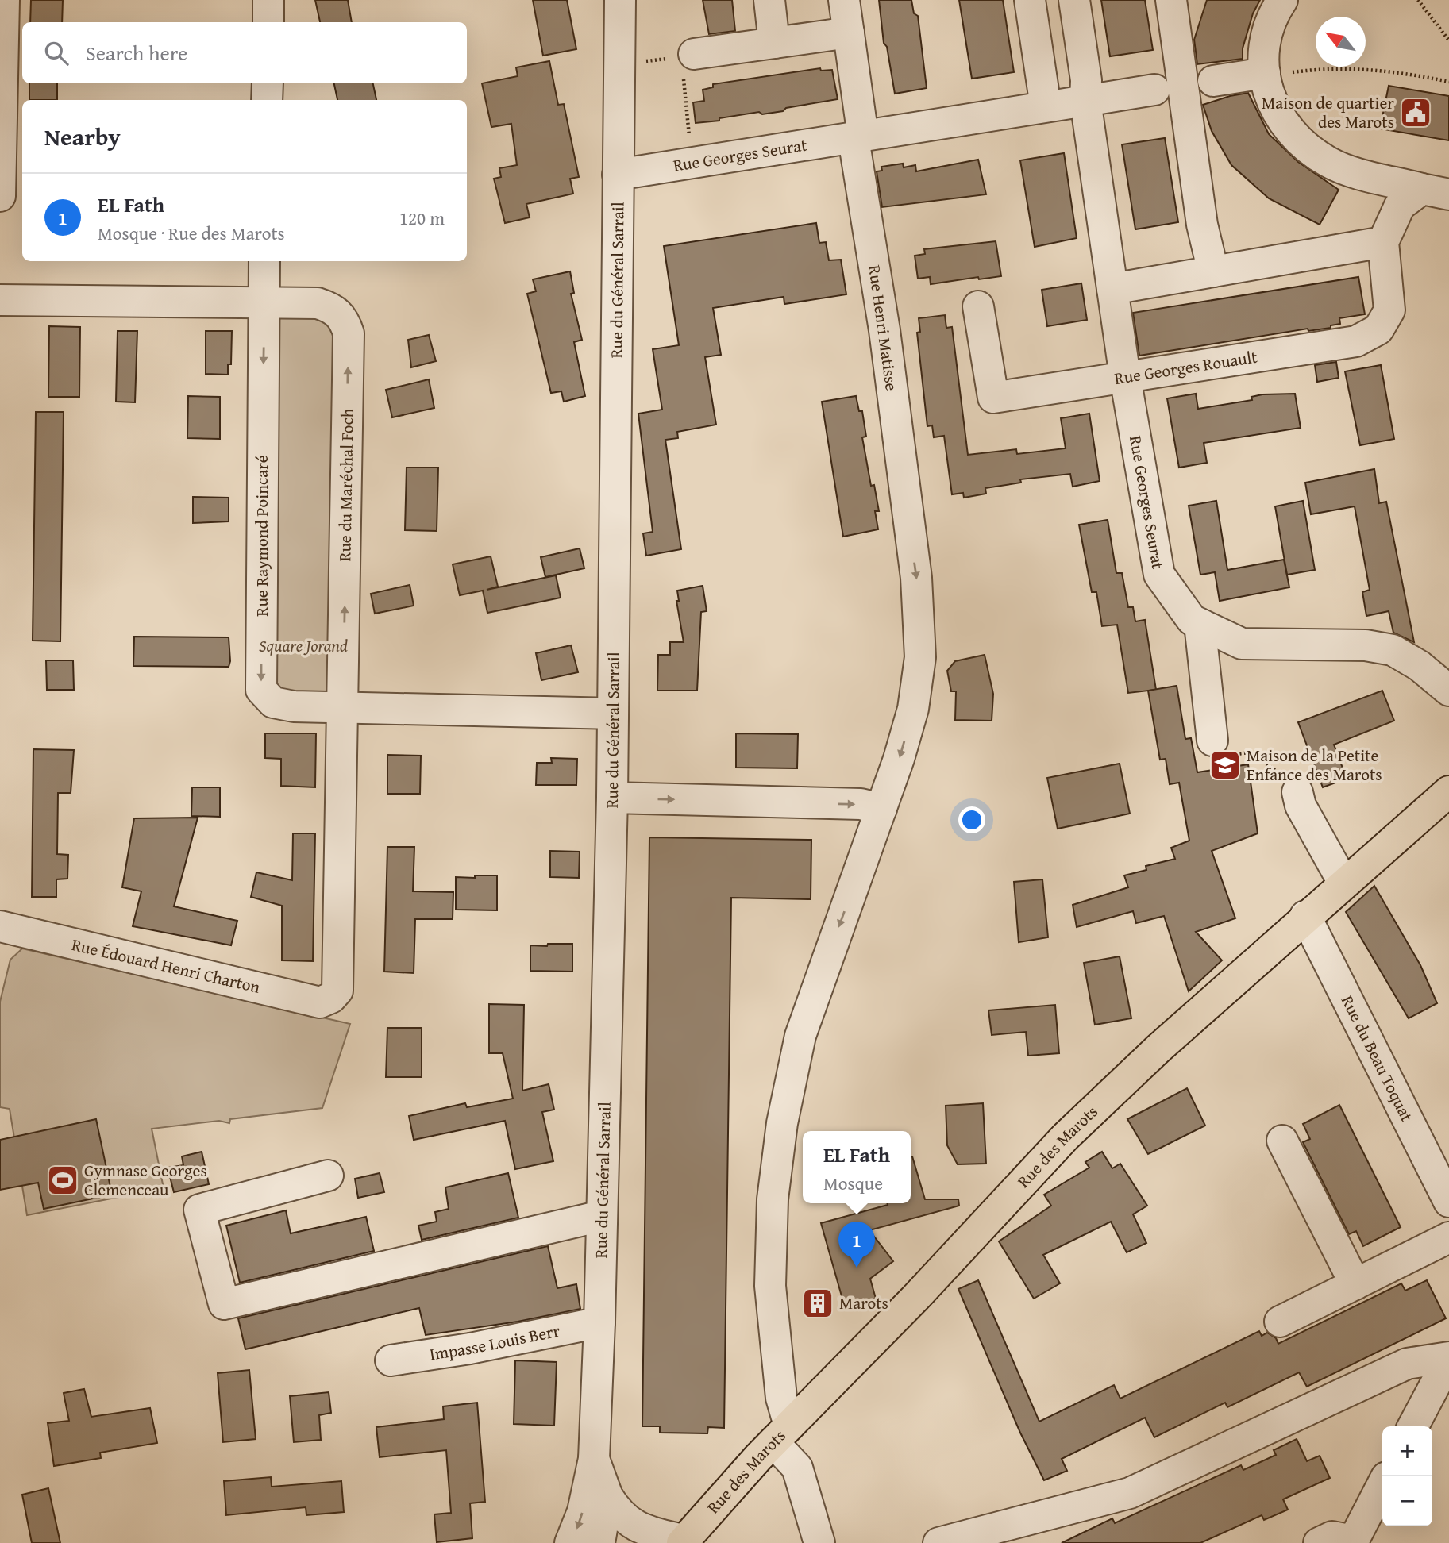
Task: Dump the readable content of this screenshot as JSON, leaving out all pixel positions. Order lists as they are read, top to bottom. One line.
{"streets":{"main road":["Rue des Marots"],"street":["Rue Georges Seurat","Rue du Général Sarrail","Rue Henri Matisse","Rue Georges Rouault","Rue du Maréchal Foch","Rue Raymond Poincaré","Rue Édouard Henri Charton","Rue du Beau Toquat","Impasse Louis Berr"]},"crossings":[["Rue Georges Seurat","Rue du Général Sarrail"],["Rue Georges Seurat","Rue Henri Matisse"],["Rue Georges Seurat","Rue Georges Rouault"],["Rue du Général Sarrail","Rue Raymond Poincaré"],["Rue du Général Sarrail","Rue des Marots"],["Rue du Général Sarrail","Impasse Louis Berr"],["Rue Henri Matisse","Rue des Marots"],["Rue du Maréchal Foch","Rue Raymond Poincaré"],["Rue du Maréchal Foch","Rue Édouard Henri Charton"],["Rue du Beau Toquat","Rue des Marots"]],"one_way":["Rue Henri Matisse","Rue du Maréchal Foch","Rue Raymond Poincaré"],"parks":["Square Jorand"],"places":{"public building":["Maison de quartier des Marots"],"school or university":["Maison de la Petite Enfance des Marots"],"sports":["Gymnase Georges Clemenceau"],"building":["Marots"]},"north":"top left","page":{"search":"Search here","heading":"Nearby","list":[{"mark":"1","name":"EL Fath","note":"Mosque · Rue des Marots","value":"120 m"}],"popup":["EL Fath","Mosque"],"pins":"1","map_buttons":["+","−"]}}
